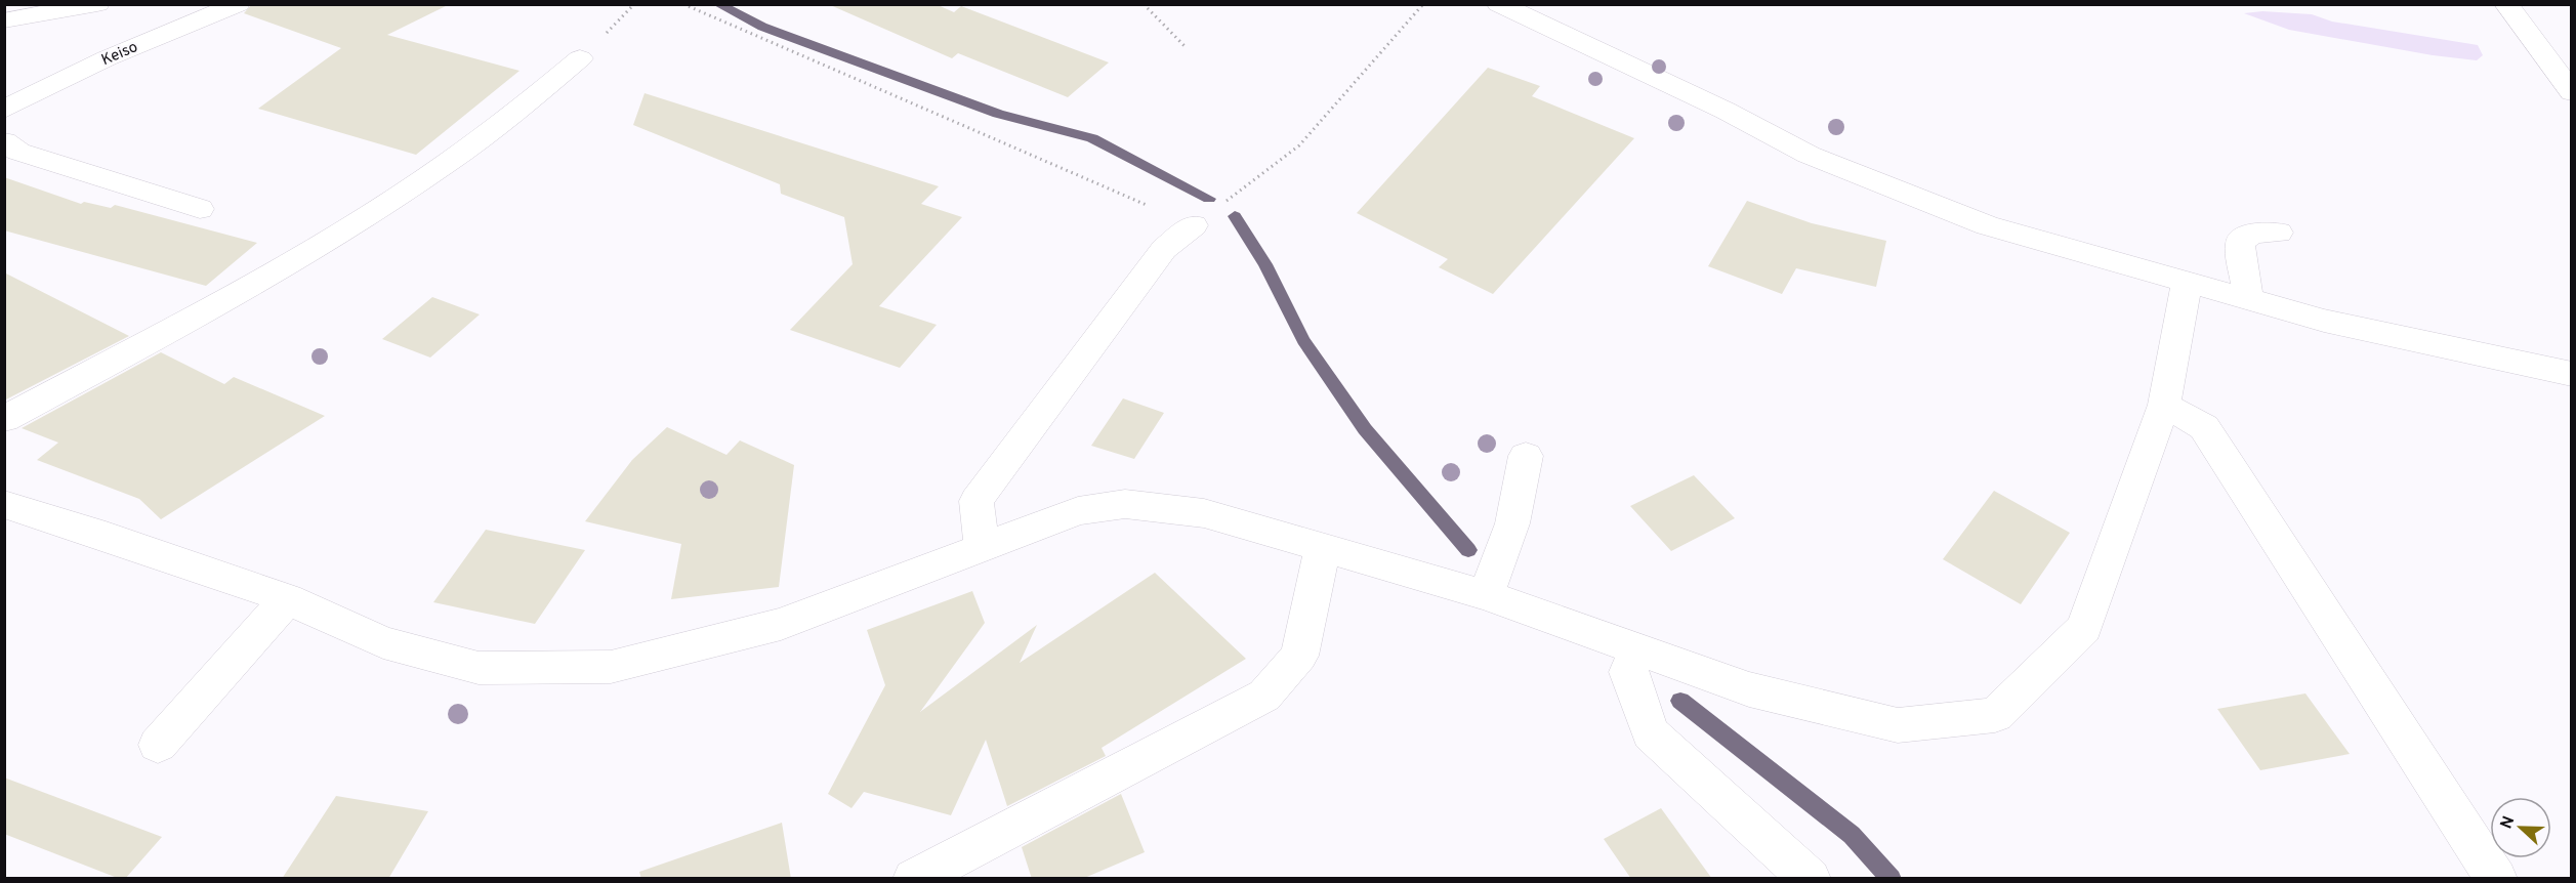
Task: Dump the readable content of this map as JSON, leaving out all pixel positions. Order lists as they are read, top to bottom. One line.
{"streets":{"street":["Keiso"]},"north":"left"}
